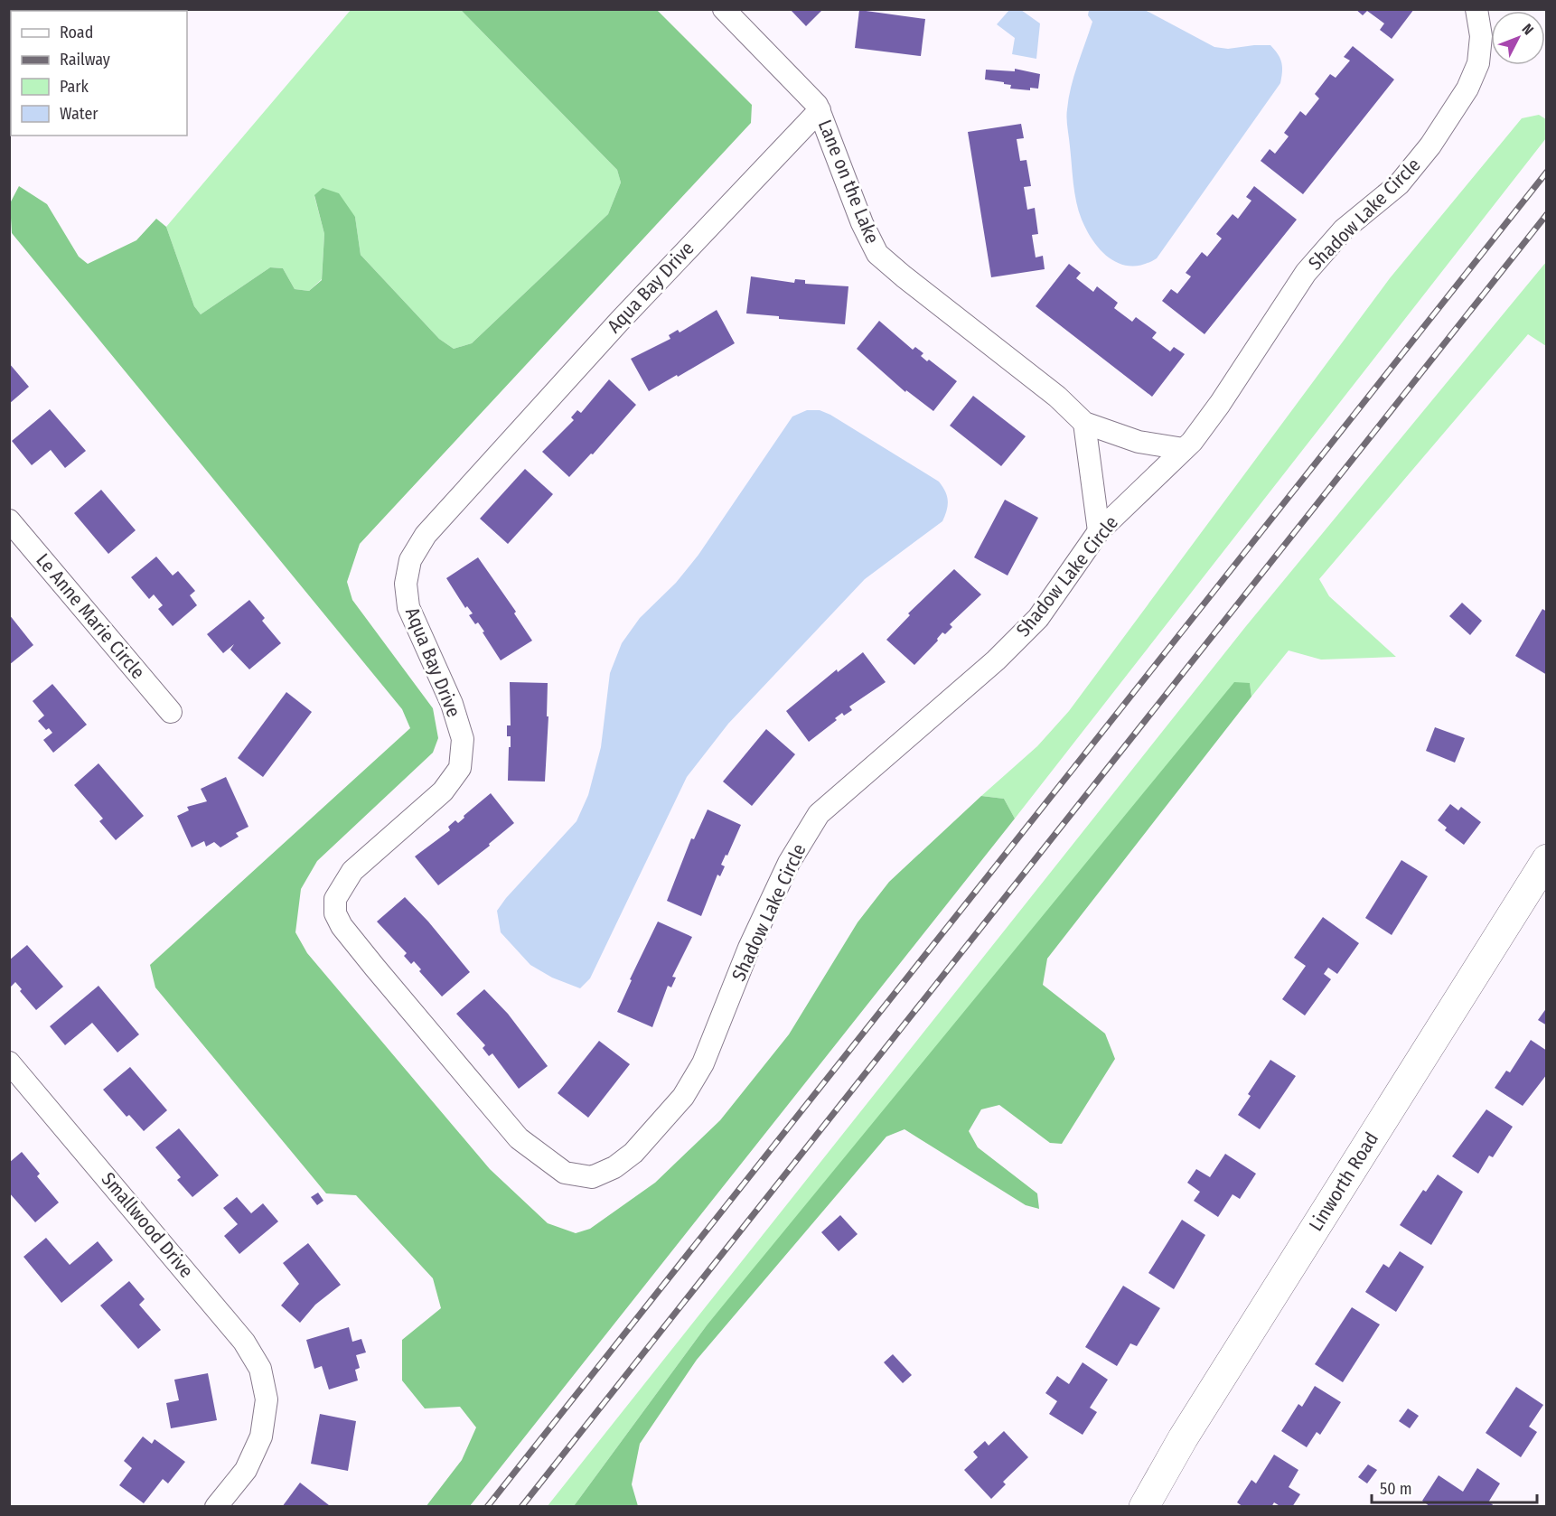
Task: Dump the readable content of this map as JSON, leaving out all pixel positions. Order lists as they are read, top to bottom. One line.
{"streets":{"main road":["Linworth Road"],"street":["Lane on the Lake","Shadow Lake Circle","Aqua Bay Drive","Le Anne Marie Circle","Smallwood Drive"]},"crossings":[["Lane on the Lake","Shadow Lake Circle"],["Lane on the Lake","Aqua Bay Drive"],["Shadow Lake Circle","Aqua Bay Drive"]],"legend":["Road","Railway","Park","Water"],"scale_bar":"50 m","north":"top right"}
